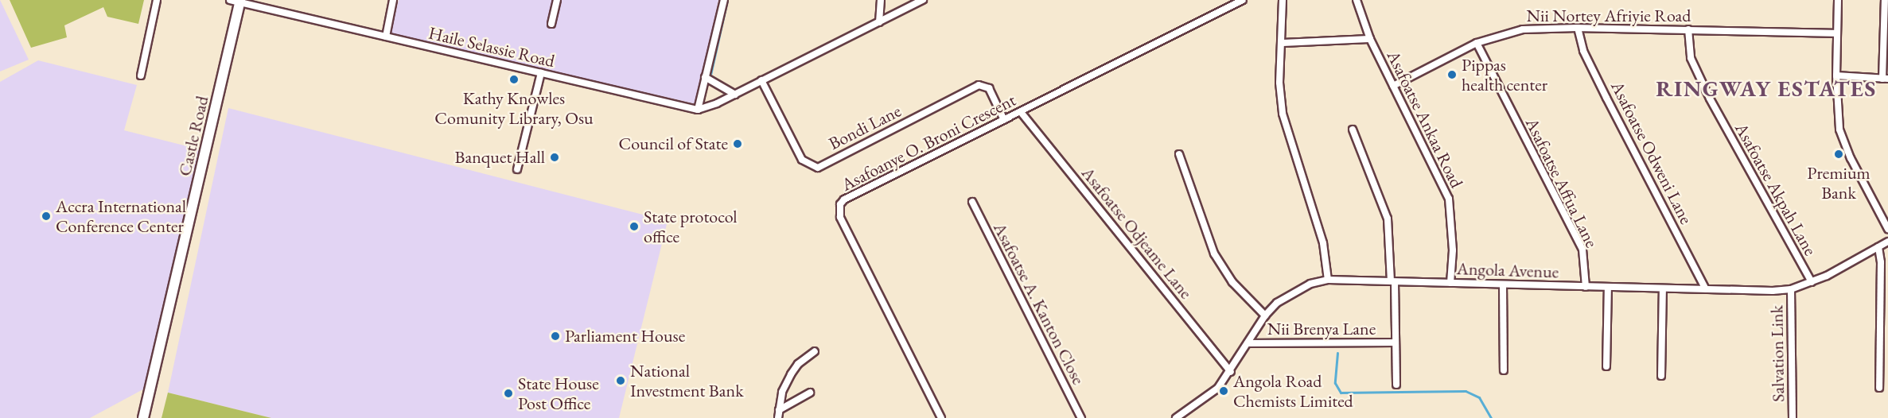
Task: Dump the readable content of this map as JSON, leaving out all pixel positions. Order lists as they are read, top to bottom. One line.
{"streets":{"main road":["Castle Road"],"street":["Nii Nortey Afriyie Road","Haile Selassie Road","Asafoatse Ankaa Road","Bondi Lane","Asafoanye O. Broni Crescent","Asafoatse Odweni Lane","Asafoatse Affua Lane","Asafoatse Akpah Lane","Asafoatse Odjeame Lane","Angola Avenue","Asafoatse A. Kanton Close","Nii Brenya Lane","Salvation Link"]},"crossings":[["Nii Nortey Afriyie Road","Asafoatse Ankaa Road"],["Nii Nortey Afriyie Road","Asafoatse Odweni Lane"],["Nii Nortey Afriyie Road","Asafoatse Affua Lane"],["Nii Nortey Afriyie Road","Asafoatse Akpah Lane"],["Haile Selassie Road","Castle Road"],["Asafoatse Ankaa Road","Angola Avenue"],["Bondi Lane","Asafoanye O. Broni Crescent"],["Asafoanye O. Broni Crescent","Asafoatse Odjeame Lane"],["Asafoatse Odweni Lane","Angola Avenue"],["Asafoatse Affua Lane","Angola Avenue"],["Asafoatse Akpah Lane","Angola Avenue"],["Asafoatse Odjeame Lane","Angola Avenue"],["Angola Avenue","Nii Brenya Lane"],["Angola Avenue","Salvation Link"]],"districts":["RINGWAY ESTATES"],"places":["Pippas health center","Kathy Knowles Comunity Library, Osu","Council of State","Premium Bank","Banquet Hall","Accra International Conference Center","State protocol office","Parliament House","National Investment Bank","Angola Road Chemists Limited","State House Post Office"]}
